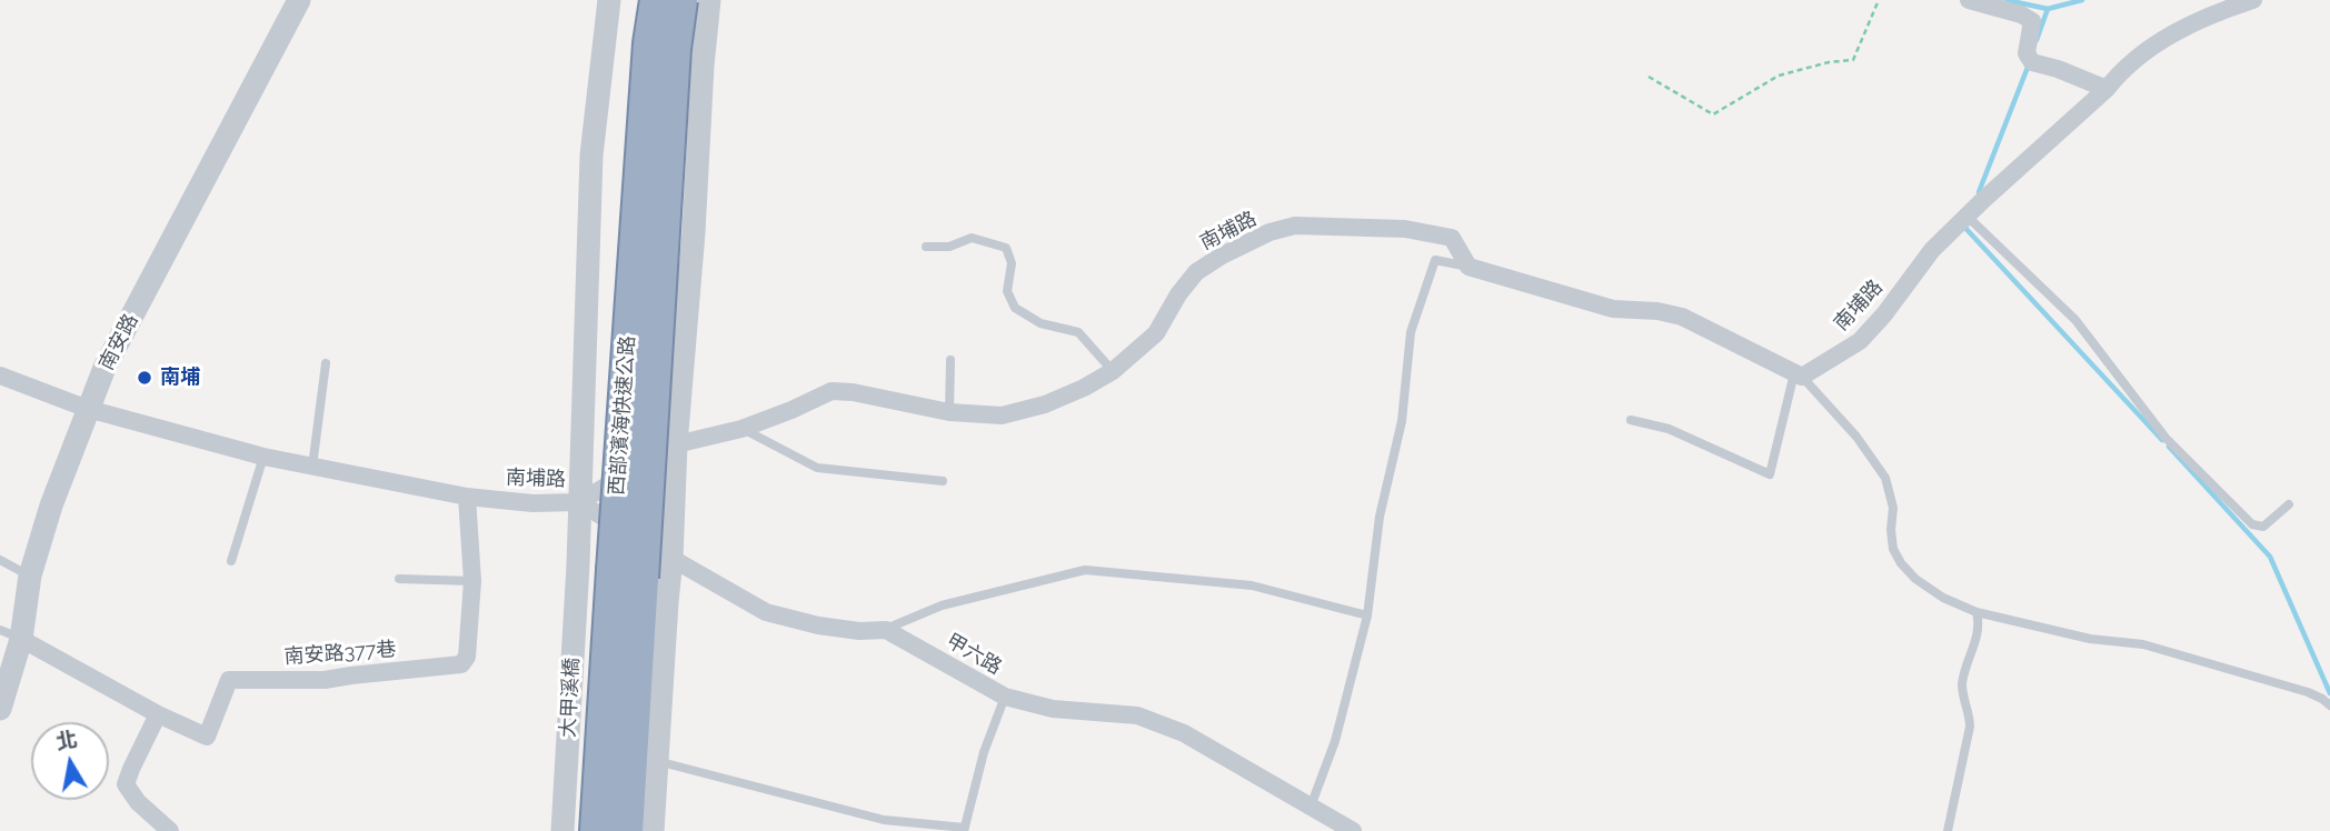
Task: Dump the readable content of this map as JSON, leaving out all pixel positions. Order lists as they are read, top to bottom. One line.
{"streets":{"highway":["西部濱海快速公路"],"street":["南埔路","南安路","南安路377巷","甲六路","大甲溪橋"]},"crossings":[["南埔路","南安路"],["南埔路","南安路377巷"],["南埔路","甲六路"],["南埔路","大甲溪橋"],["南安路","南安路377巷"],["甲六路","大甲溪橋"]],"places":["南埔"],"north":"top"}
